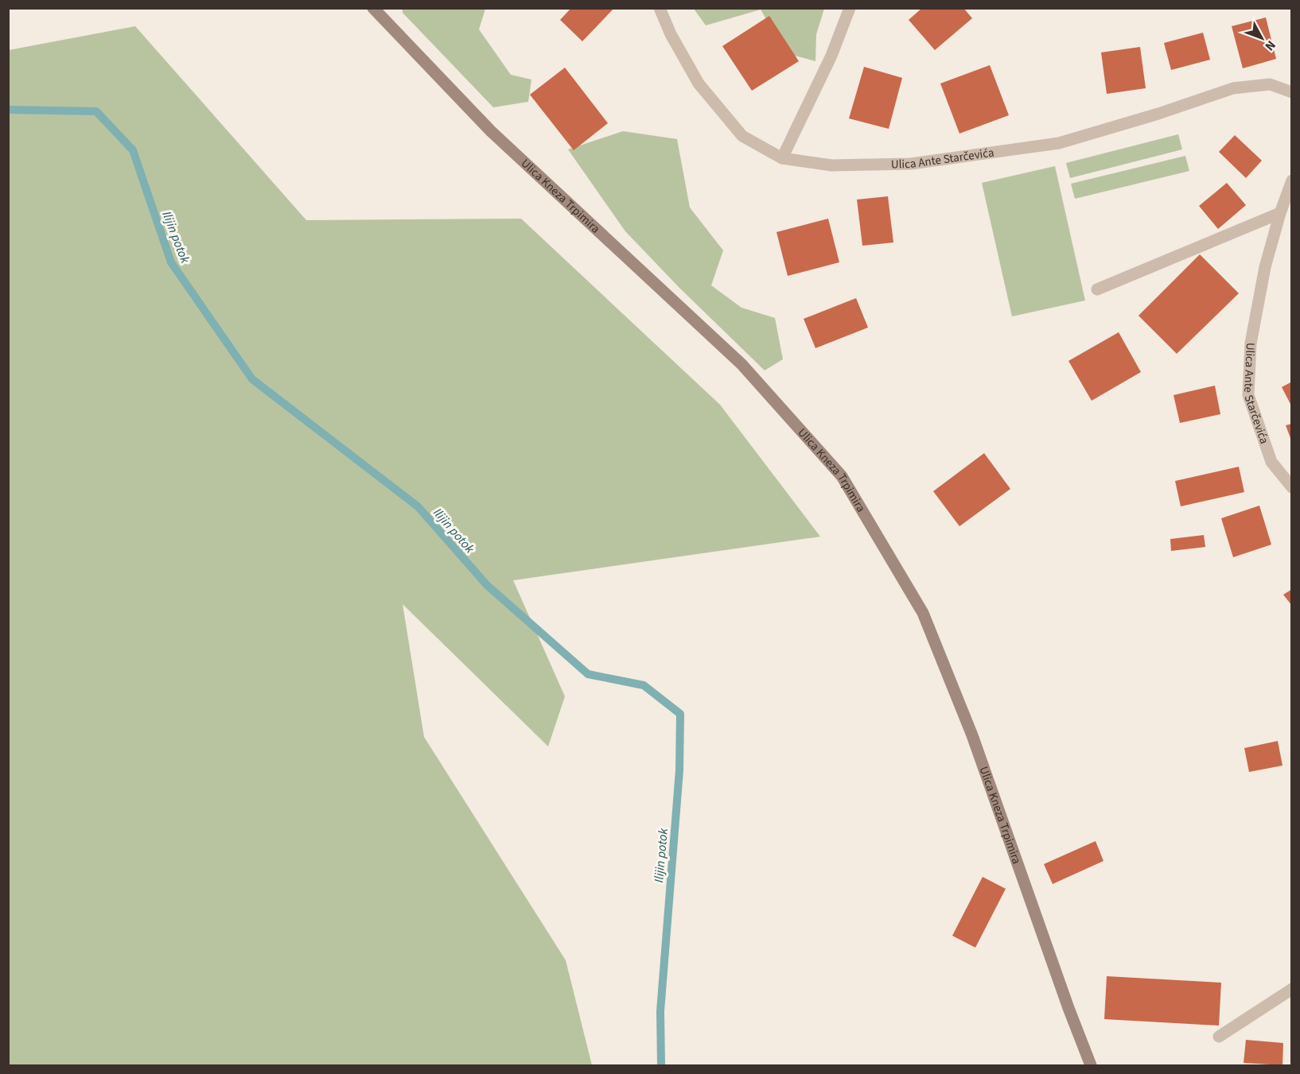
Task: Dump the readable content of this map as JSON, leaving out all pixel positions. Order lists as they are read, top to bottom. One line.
{"streets":{"main road":["Ulica Kneza Trpimira"],"street":["Ulica Ante Starčevića"]},"water":["Ilijin potok"],"north":"bottom right"}
